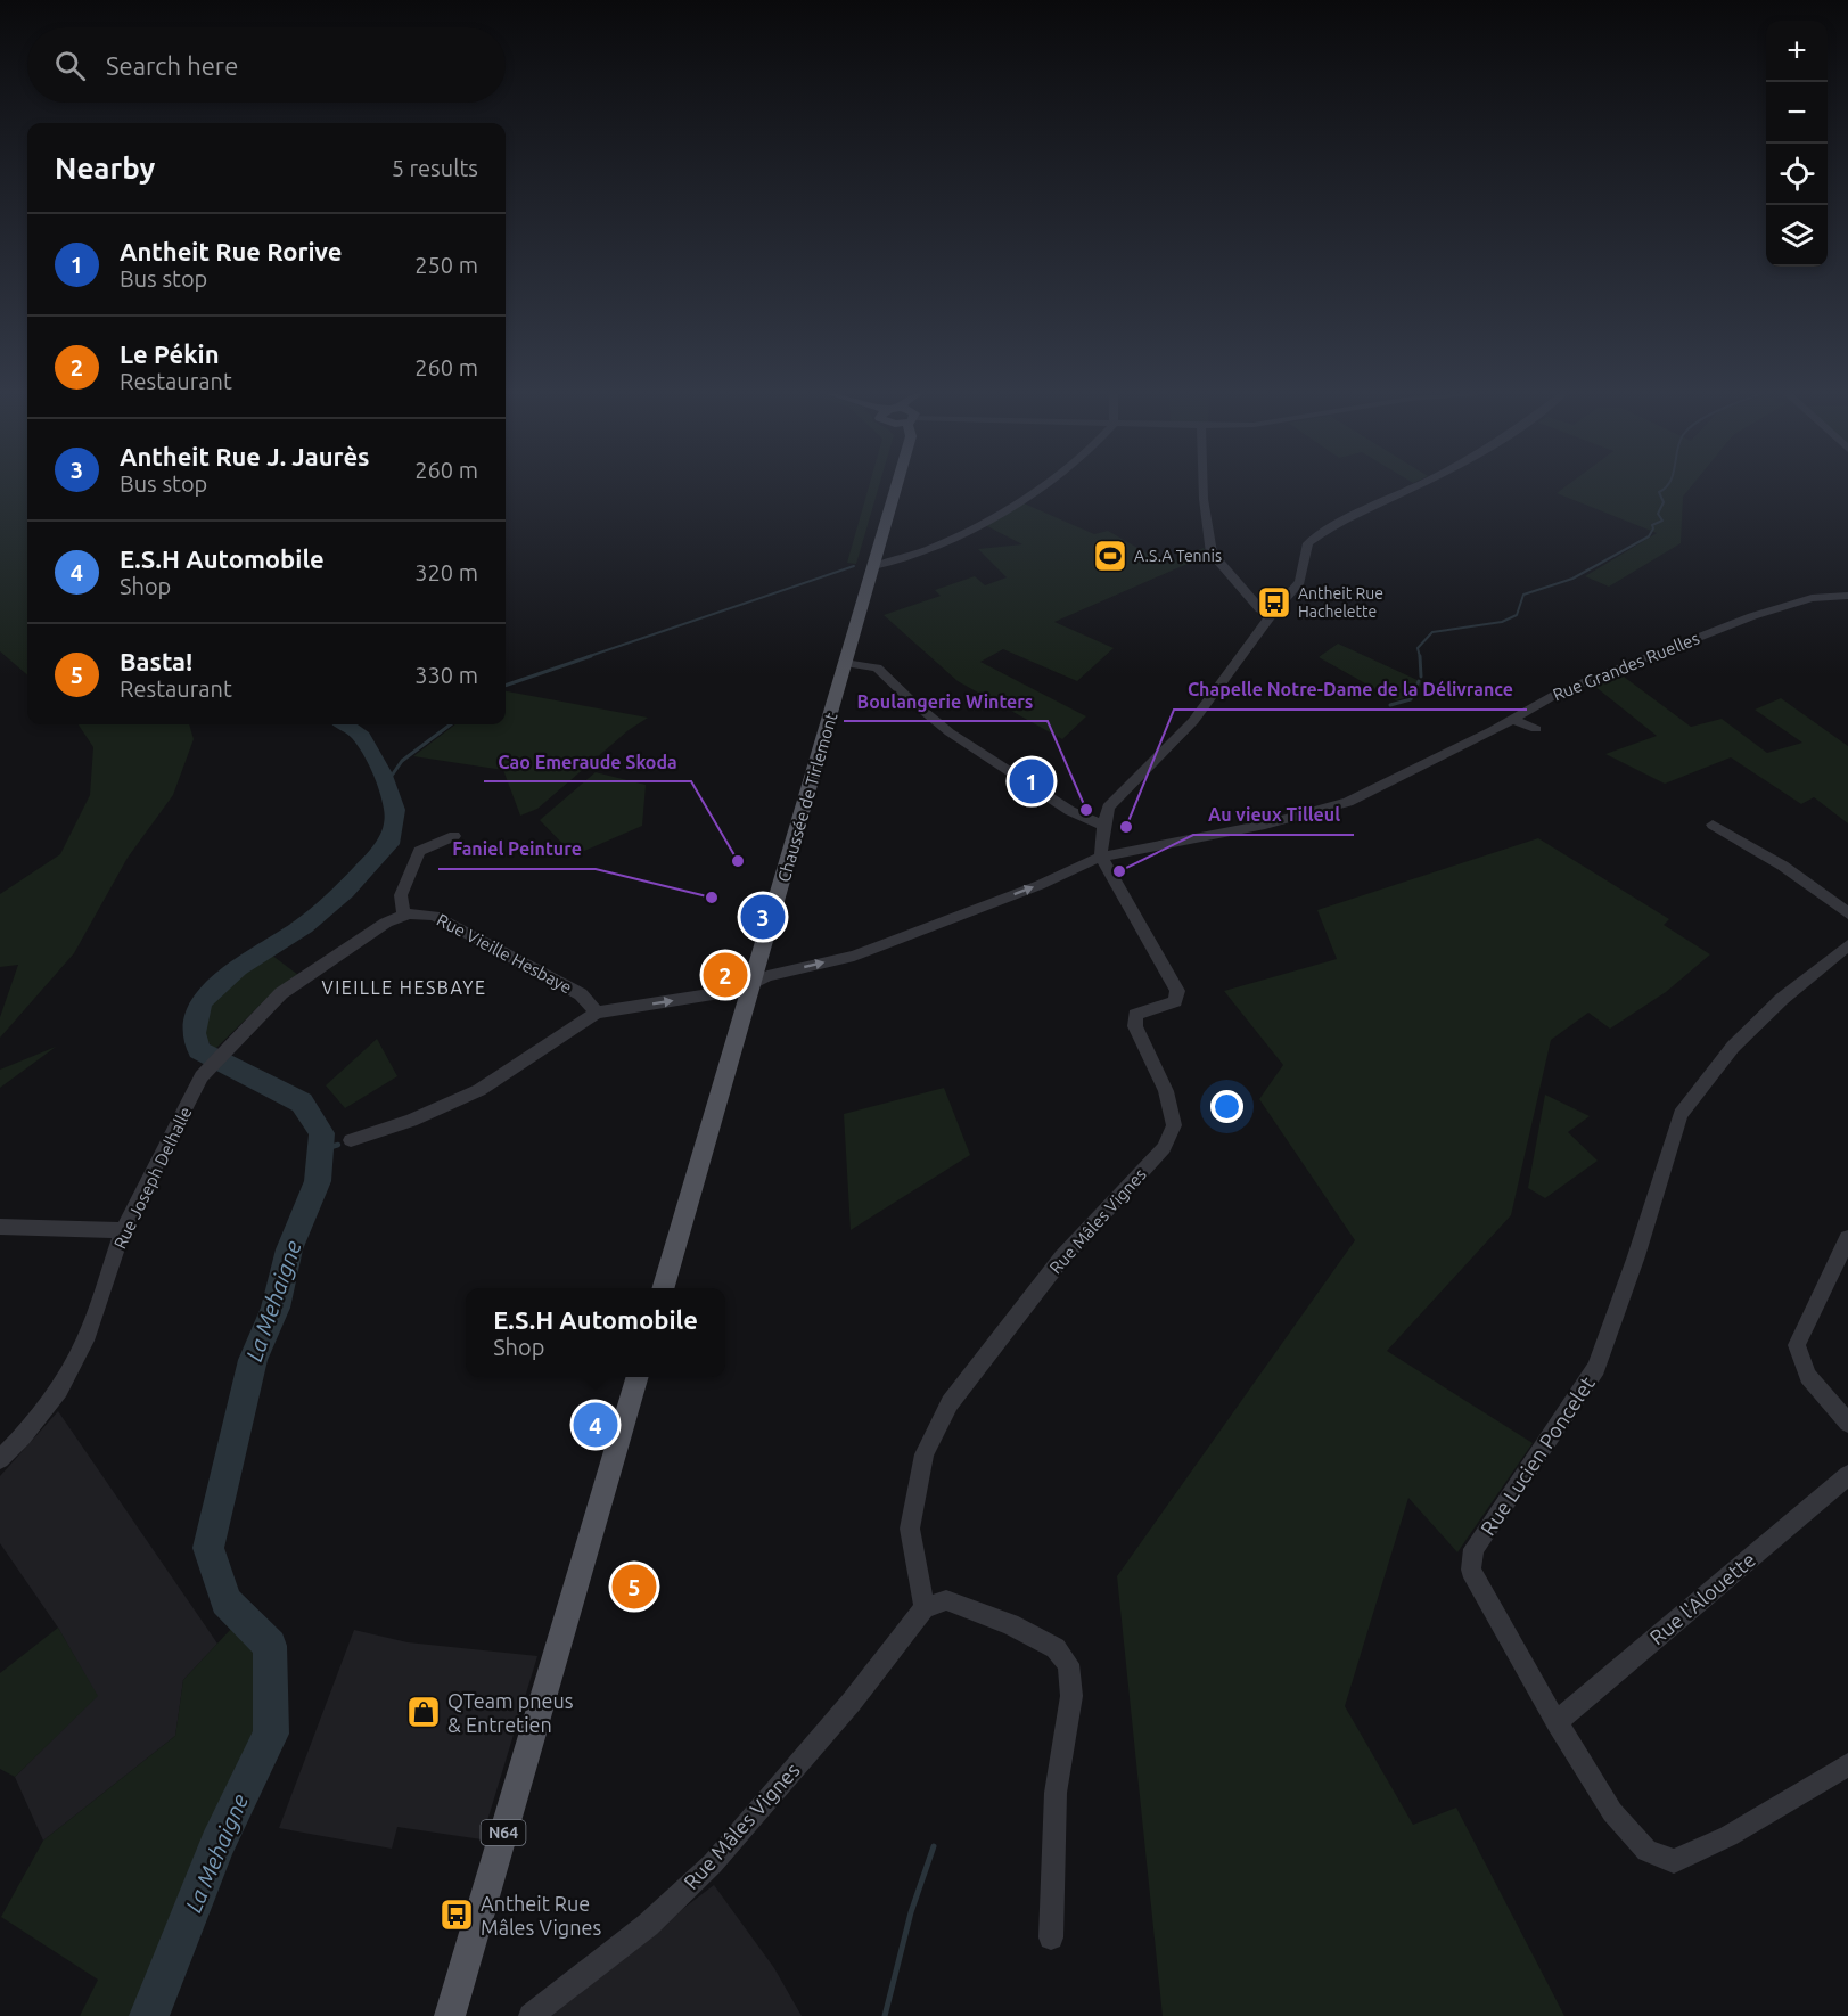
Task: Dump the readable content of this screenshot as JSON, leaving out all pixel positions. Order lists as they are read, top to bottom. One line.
{"streets":{"main road":["Chaussée de Tirlemont","N64"],"street":["Rue Grandes Ruelles","Rue Vieille Hesbaye","Rue Joseph Delhalle","Rue Mâles Vignes","Rue Lucien Poncelet","Rue l'Alouette"]},"crossings":[["Rue Grandes Ruelles","Chaussée de Tirlemont"],["Rue Grandes Ruelles","Rue Mâles Vignes"],["Rue Vieille Hesbaye","Rue Joseph Delhalle"],["Rue Lucien Poncelet","Rue l'Alouette"]],"districts":["VIEILLE HESBAYE"],"water":["La Mehaigne"],"places":{"sports":["A.S.A Tennis"],"bus stop":["Antheit Rue Hachelette","Antheit Rue Mâles Vignes"],"other":["Boulangerie Winters","Chapelle Notre-Dame de la Délivrance","Cao Emeraude Skoda","Au vieux Tilleul","Faniel Peinture"],"shop":["QTeam pneus & Entretien"]},"page":{"map_buttons":["+","−"],"search":"Search here","heading":["Nearby","5 results"],"list":[{"mark":"1","name":"Antheit Rue Rorive","note":"Bus stop","value":"250 m"},{"mark":"2","name":"Le Pékin","note":"Restaurant","value":"260 m"},{"mark":"3","name":"Antheit Rue J. Jaurès","note":"Bus stop","value":"260 m"},{"mark":"4","name":"E.S.H Automobile","note":"Shop","value":"320 m"},{"mark":"5","name":"Basta!","note":"Restaurant","value":"330 m"}],"pins":["1","3","2","4","5"],"popup":["E.S.H Automobile","Shop"]}}
